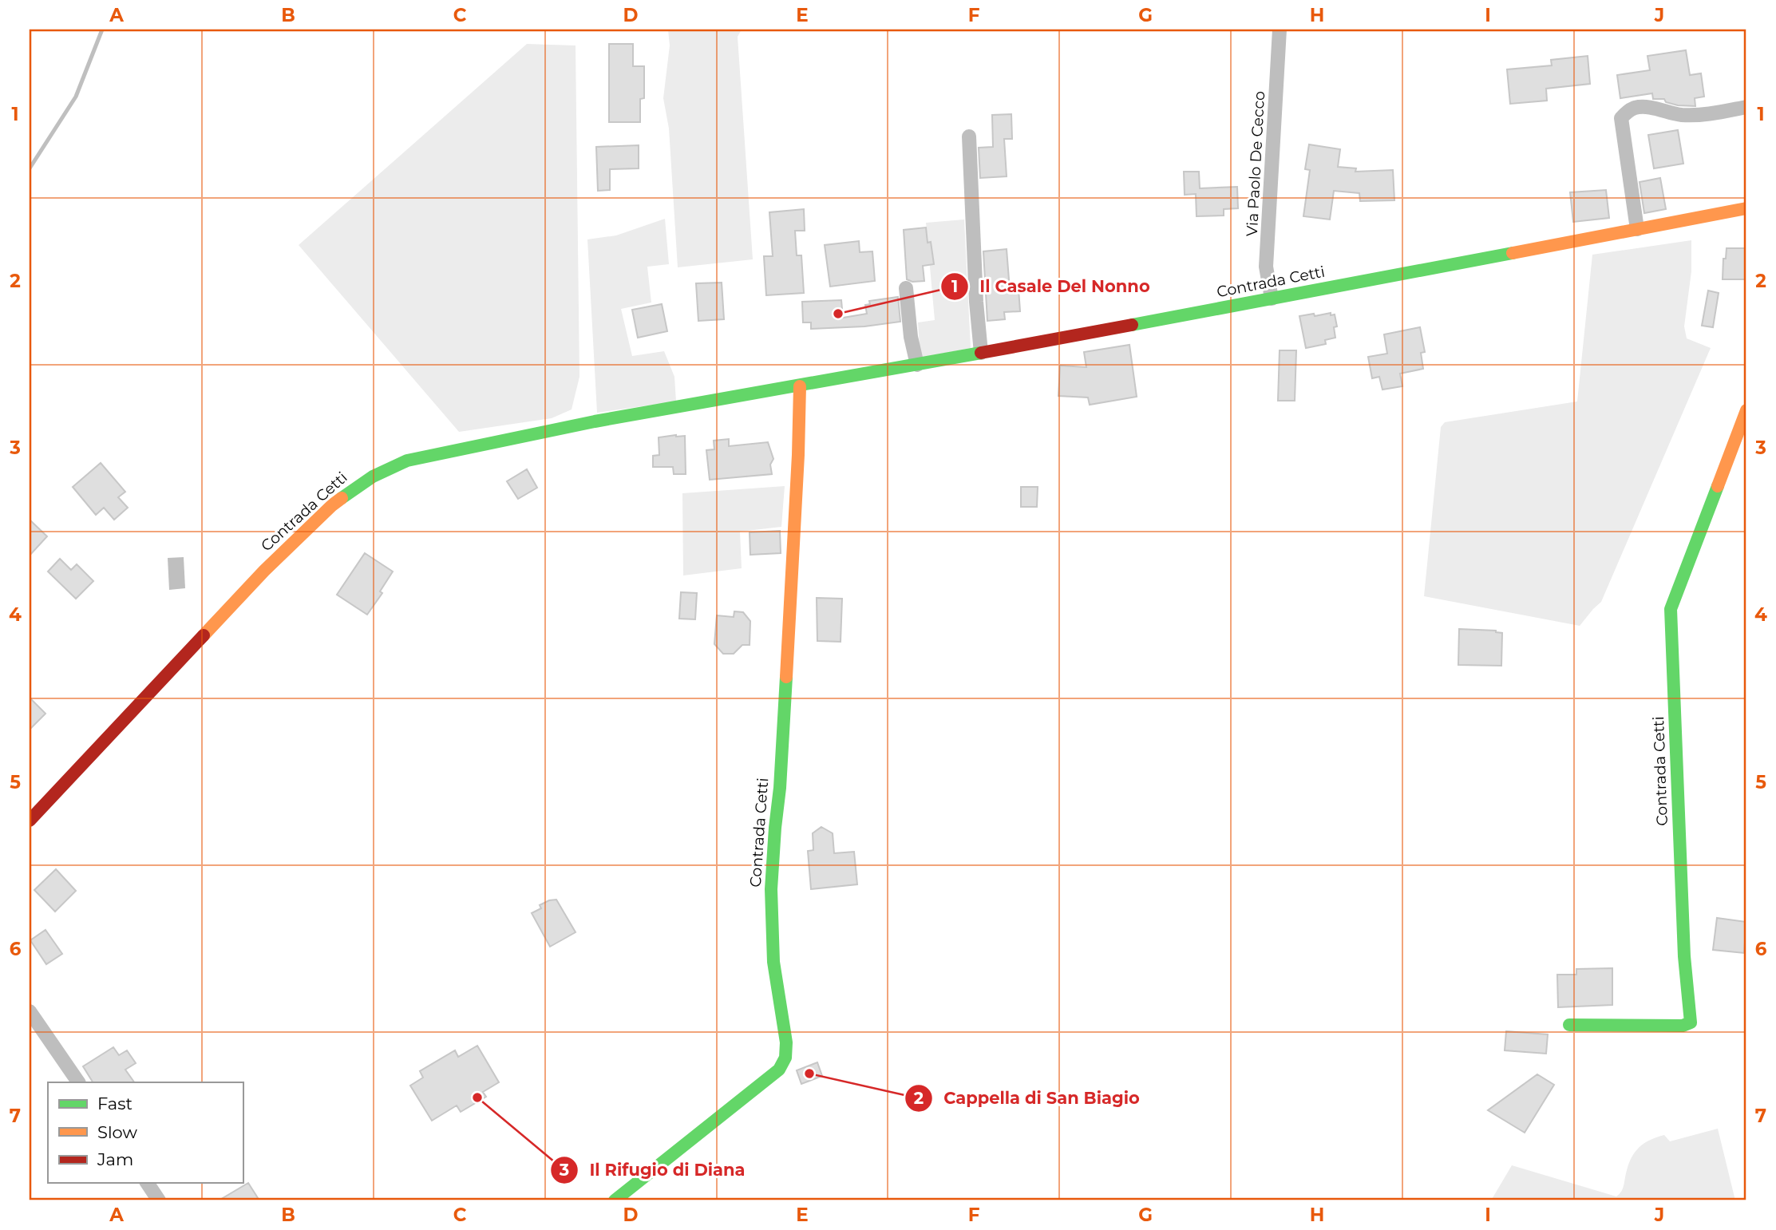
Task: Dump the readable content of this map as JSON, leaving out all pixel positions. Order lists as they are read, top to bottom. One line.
{"streets":{"main road":["Contrada Cetti"],"street":["Via Paolo De Cecco"]},"crossings":[["Via Paolo De Cecco","Contrada Cetti"]],"places":["Il Casale Del Nonno","Cappella di San Biagio","Il Rifugio di Diana"],"legend":["Fast","Slow","Jam"],"grid":{"columns":["A","B","C","D","E","F","G","H","I","J"],"rows":["1","2","3","4","5","6","7"]}}
